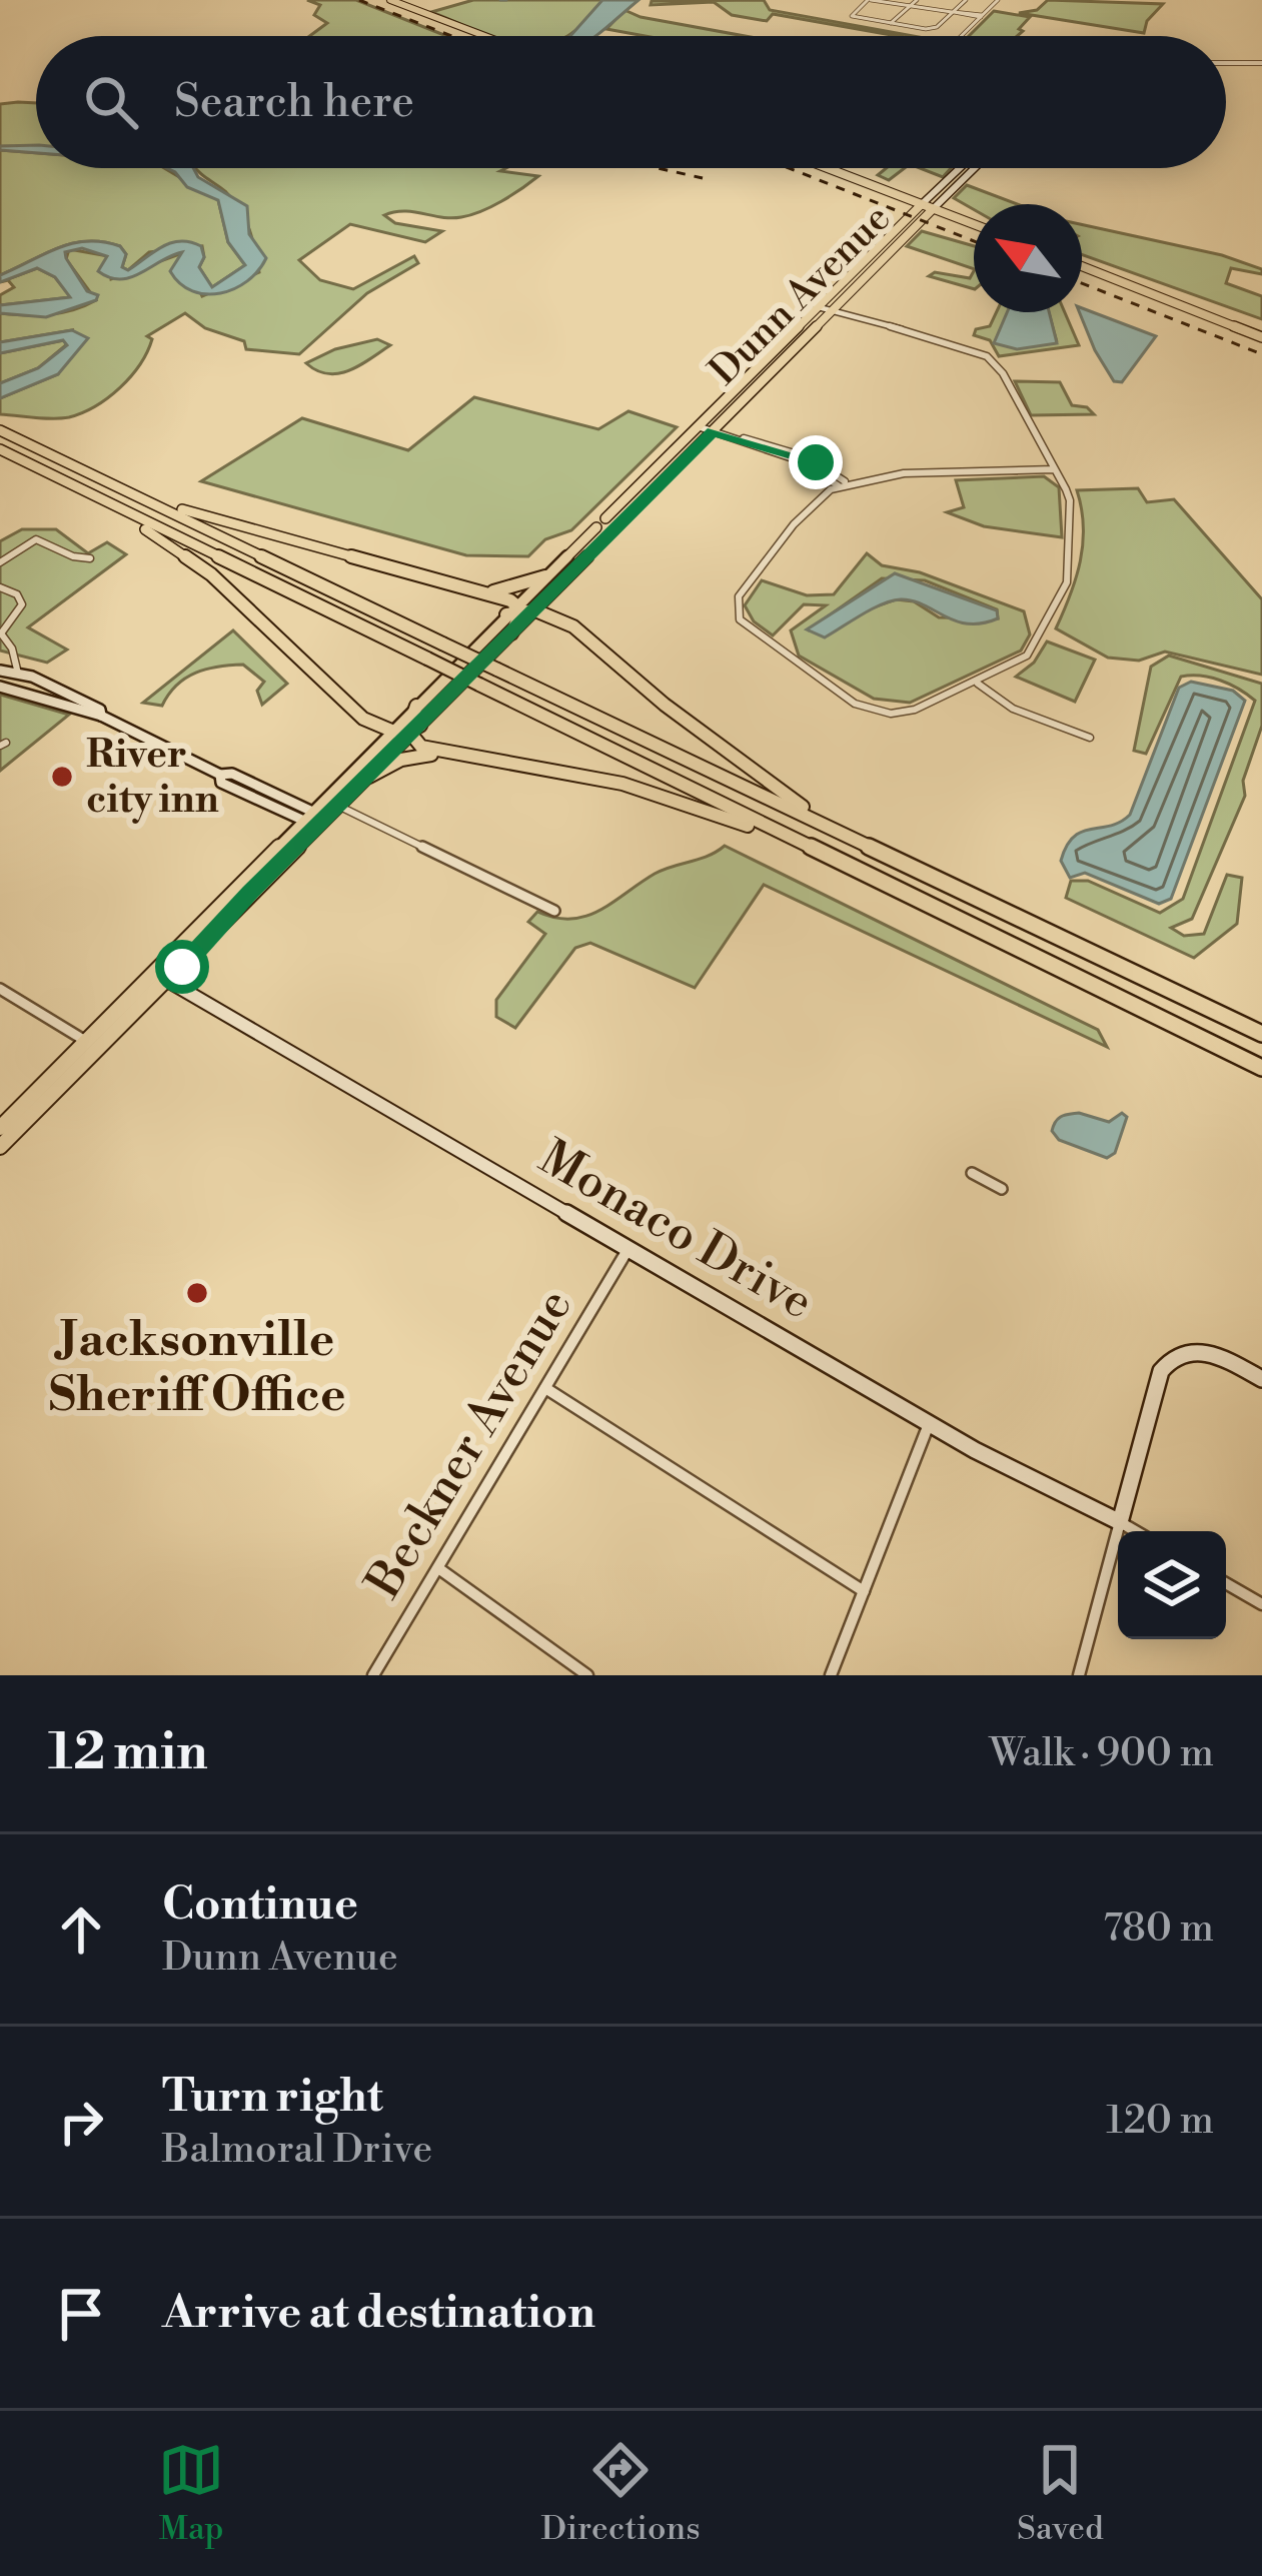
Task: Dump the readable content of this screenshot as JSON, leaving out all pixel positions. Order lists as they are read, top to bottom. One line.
{"streets":{"main road":["Dunn Avenue"],"street":["Monaco Drive","Beckner Avenue"]},"crossings":[["Dunn Avenue","Monaco Drive"],["Monaco Drive","Beckner Avenue"]],"places":["River city inn","Jacksonville Sheriff Office"],"north":"top left","page":{"search":"Search here","heading":["12 min","Walk · 900 m"],"list":[["Continue","Dunn Avenue","780 m"],["Turn right","Balmoral Drive","120 m"],"Arrive at destination"],"nav":["Map","Directions","Saved"]}}
